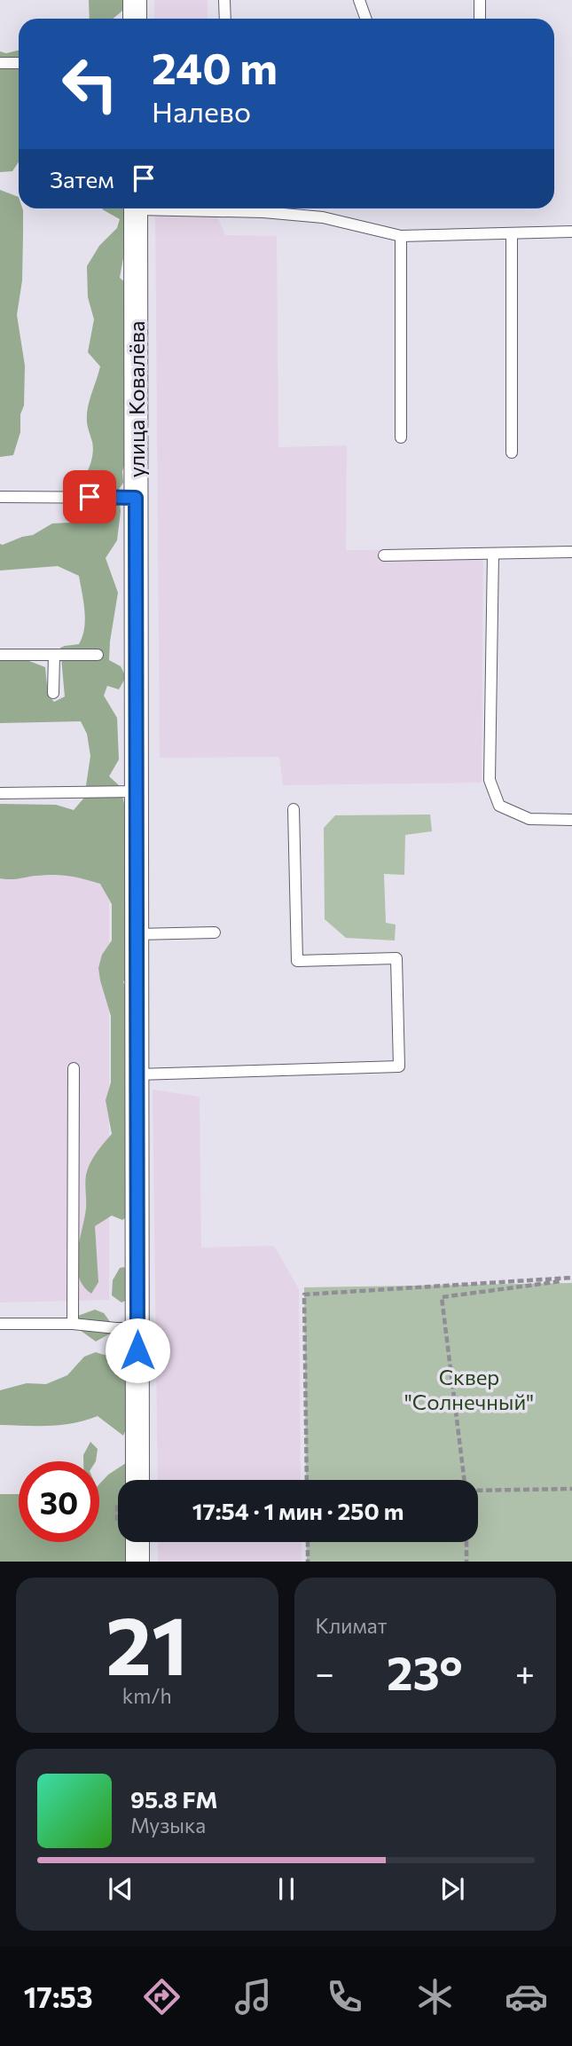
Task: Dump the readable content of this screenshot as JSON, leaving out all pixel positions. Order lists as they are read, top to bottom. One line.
{"streets":{"street":["улица Ковалёва"]},"parks":["Сквер \"Солнечный\""],"page":{"turn":["240 m","Налево"],"then":"Затем","limit":"30","trip":"17:54 · 1 мин · 250 m","tile":[["21","km/h"],"Климат"],"heat":["−","23°","+"],"song":["95.8 FM","Музыка"],"tabs":"17:53"}}
